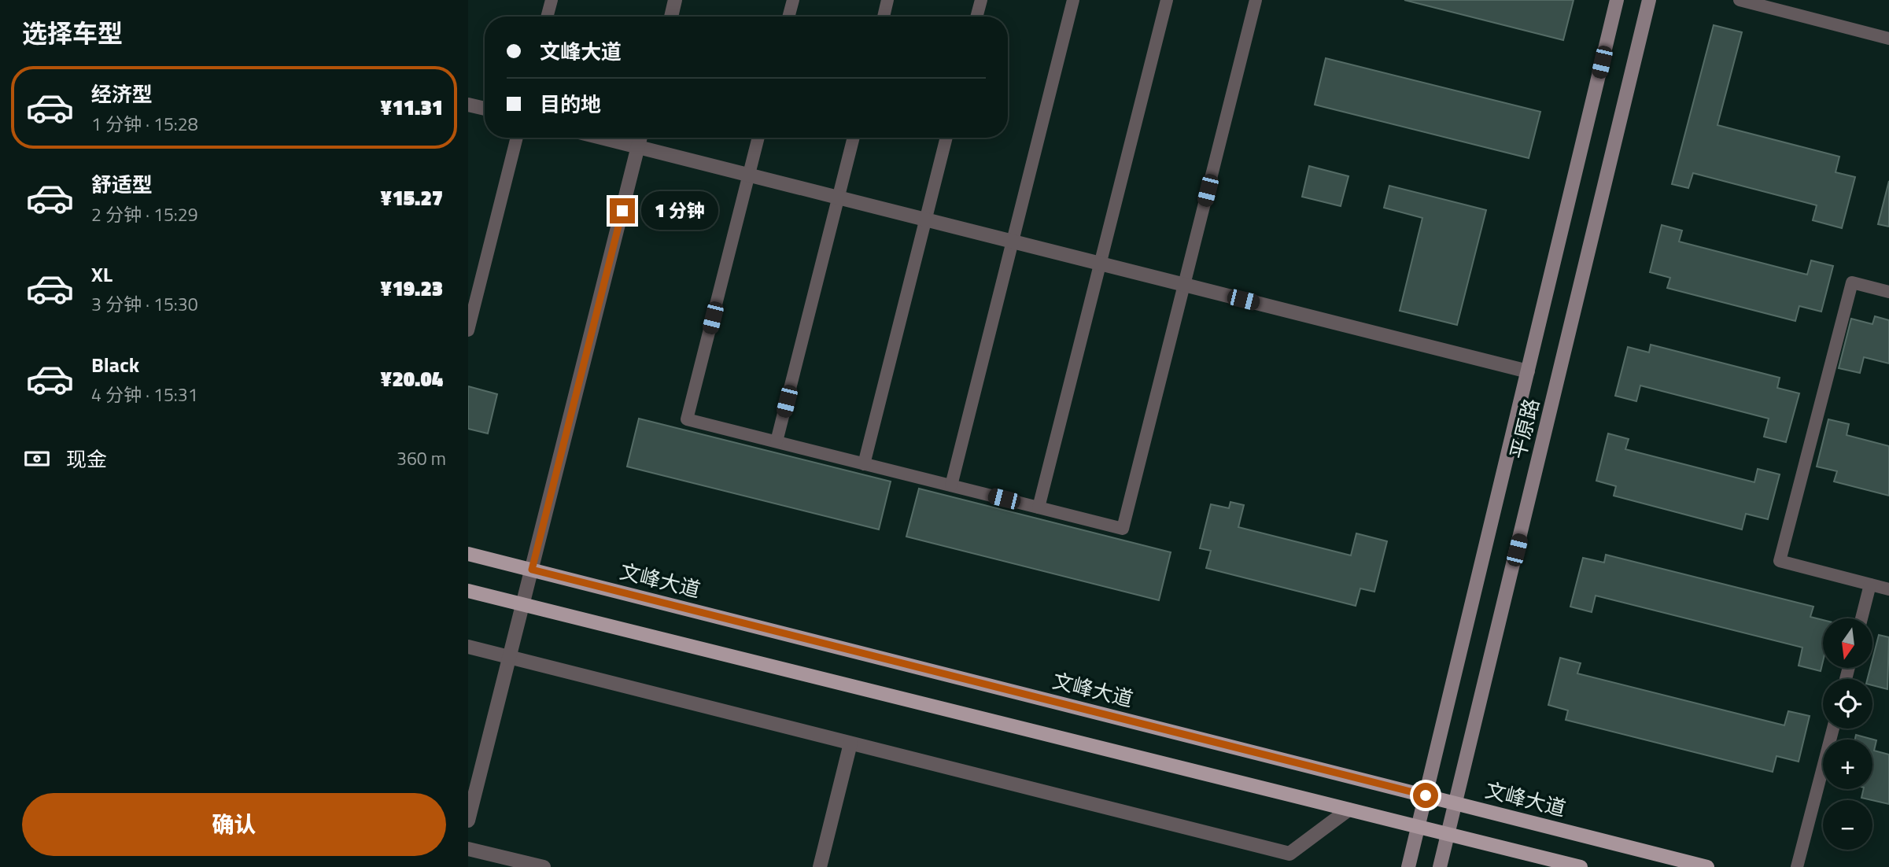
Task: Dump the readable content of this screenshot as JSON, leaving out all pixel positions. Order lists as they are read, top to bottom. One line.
{"streets":{"main road":["平原路","文峰大道"]},"crossings":[["平原路","文峰大道"]],"north":"bottom","page":{"heading":"选择车型","banner":["文峰大道","目的地"],"list":[{"name":"经济型","note":"1 分钟 · 15:28","value":"¥11.31"},{"name":"舒适型","note":"2 分钟 · 15:29","value":"¥15.27"},{"name":"XL","note":"3 分钟 · 15:30","value":"¥19.23"},{"name":"Black","note":"4 分钟 · 15:31","value":"¥20.04"}],"bubble":"1 分钟","pay":["现金","360 m"],"map_buttons":["+","−"],"buttons":"确认"}}
